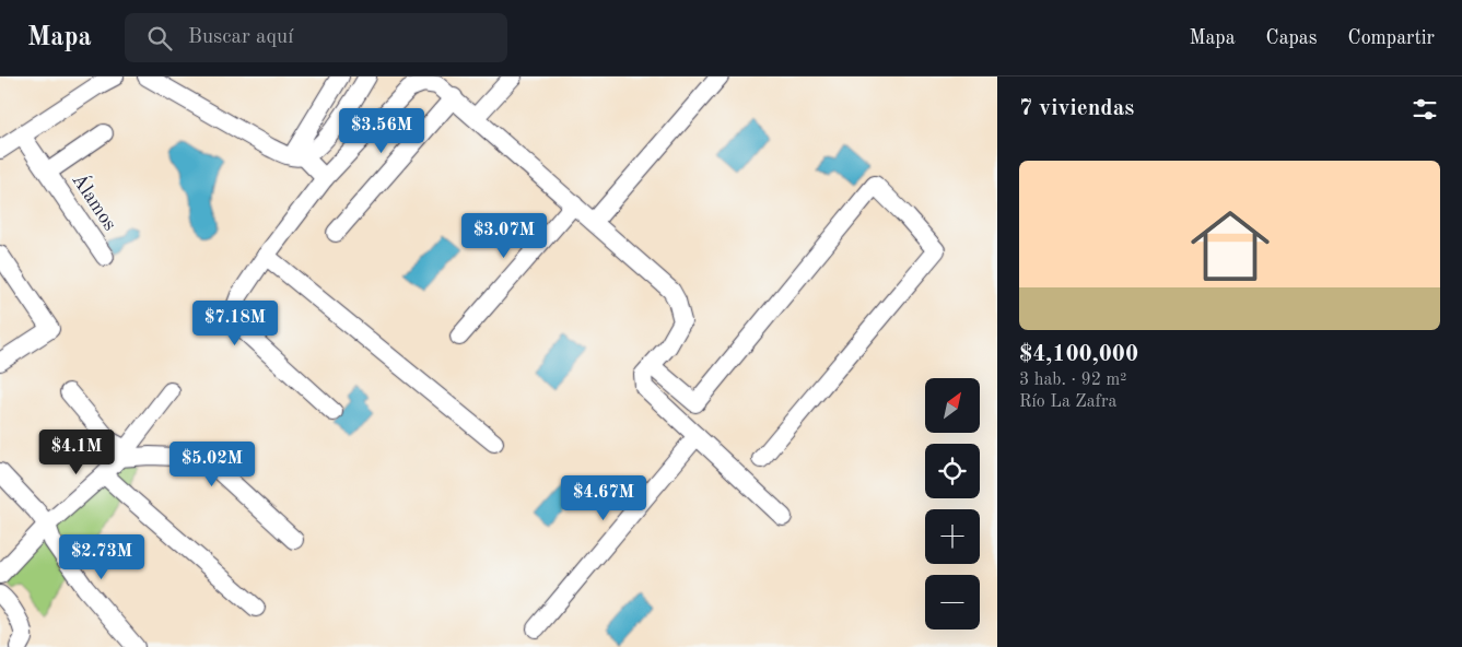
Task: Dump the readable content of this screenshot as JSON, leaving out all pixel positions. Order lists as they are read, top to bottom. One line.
{"streets":{"street":["Álamos"]},"north":"top right","page":{"header":"Mapa","search":"Buscar aquí","nav":["Mapa","Capas","Compartir"],"heading":"7 viviendas","price":["$3.56M","$3.07M","$7.18M","$4.1M","$5.02M","$4.67M","$2.73M"],"list":[{"name":"$4,100,000","note":"3 hab. · 92 m² · Río La Zafra"}],"map_buttons":["+","−"]}}
